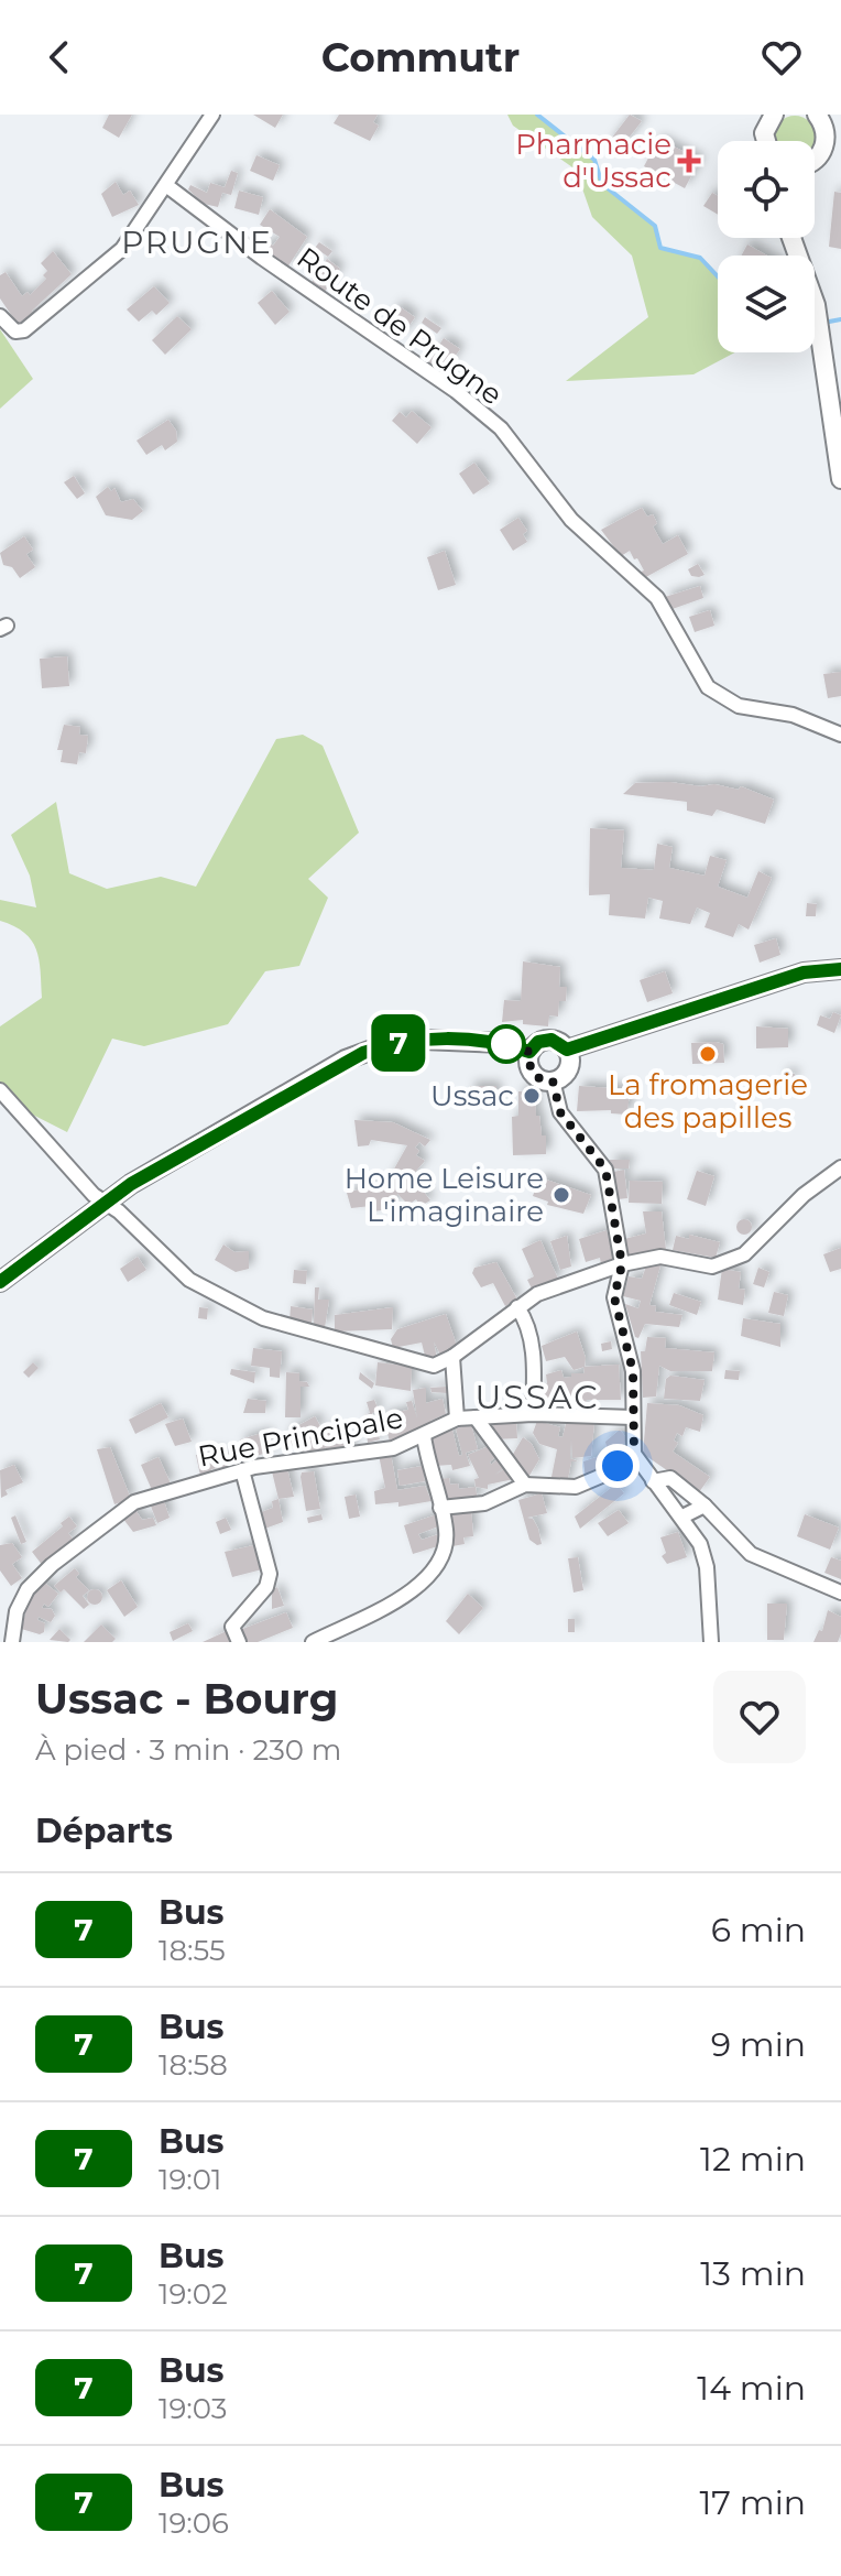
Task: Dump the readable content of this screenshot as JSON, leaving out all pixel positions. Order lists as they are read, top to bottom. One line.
{"streets":{"street":["Route de Prugne","Rue Principale"]},"districts":["PRUGNE","USSAC"],"places":{"health":["Pharmacie d'Ussac"],"other":["La fromagerie des papilles","Ussac","Home Leisure L'imaginaire"]},"lines":["bus line 7"],"page":{"header":"Commutr","on_map":"7","heading":[["Ussac - Bourg","À pied · 3 min · 230 m"],"Départs"],"list":[{"mark":"7","name":"Bus","note":"18:55","value":"6 min"},{"mark":"7","name":"Bus","note":"18:58","value":"9 min"},{"mark":"7","name":"Bus","note":"19:01","value":"12 min"},{"mark":"7","name":"Bus","note":"19:02","value":"13 min"},{"mark":"7","name":"Bus","note":"19:03","value":"14 min"},{"mark":"7","name":"Bus","note":"19:06","value":"17 min"}]}}
